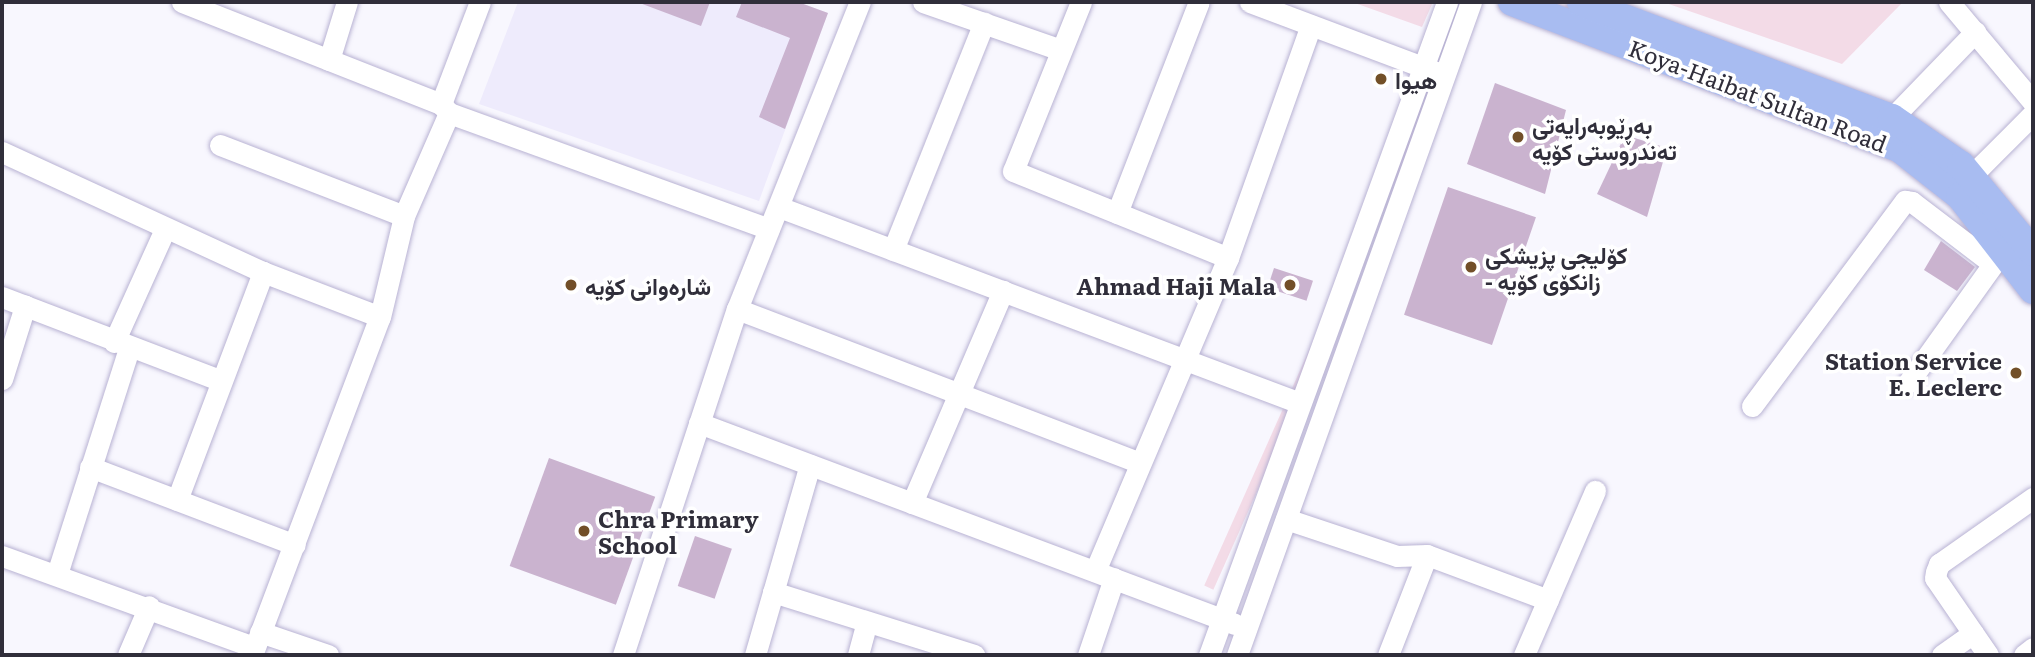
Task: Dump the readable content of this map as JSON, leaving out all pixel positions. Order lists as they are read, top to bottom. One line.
{"streets":{"main road":["Koya-Haibat Sultan Road"]},"places":["هیوا","بەڕێوبەرایەتی تەندروستی کۆیە","کۆلیجی پزیشکی - زانکۆی کۆیە","شارەوانی کۆیە","Ahmad Haji Mala","Station Service E. Leclerc","Chra Primary School"]}
